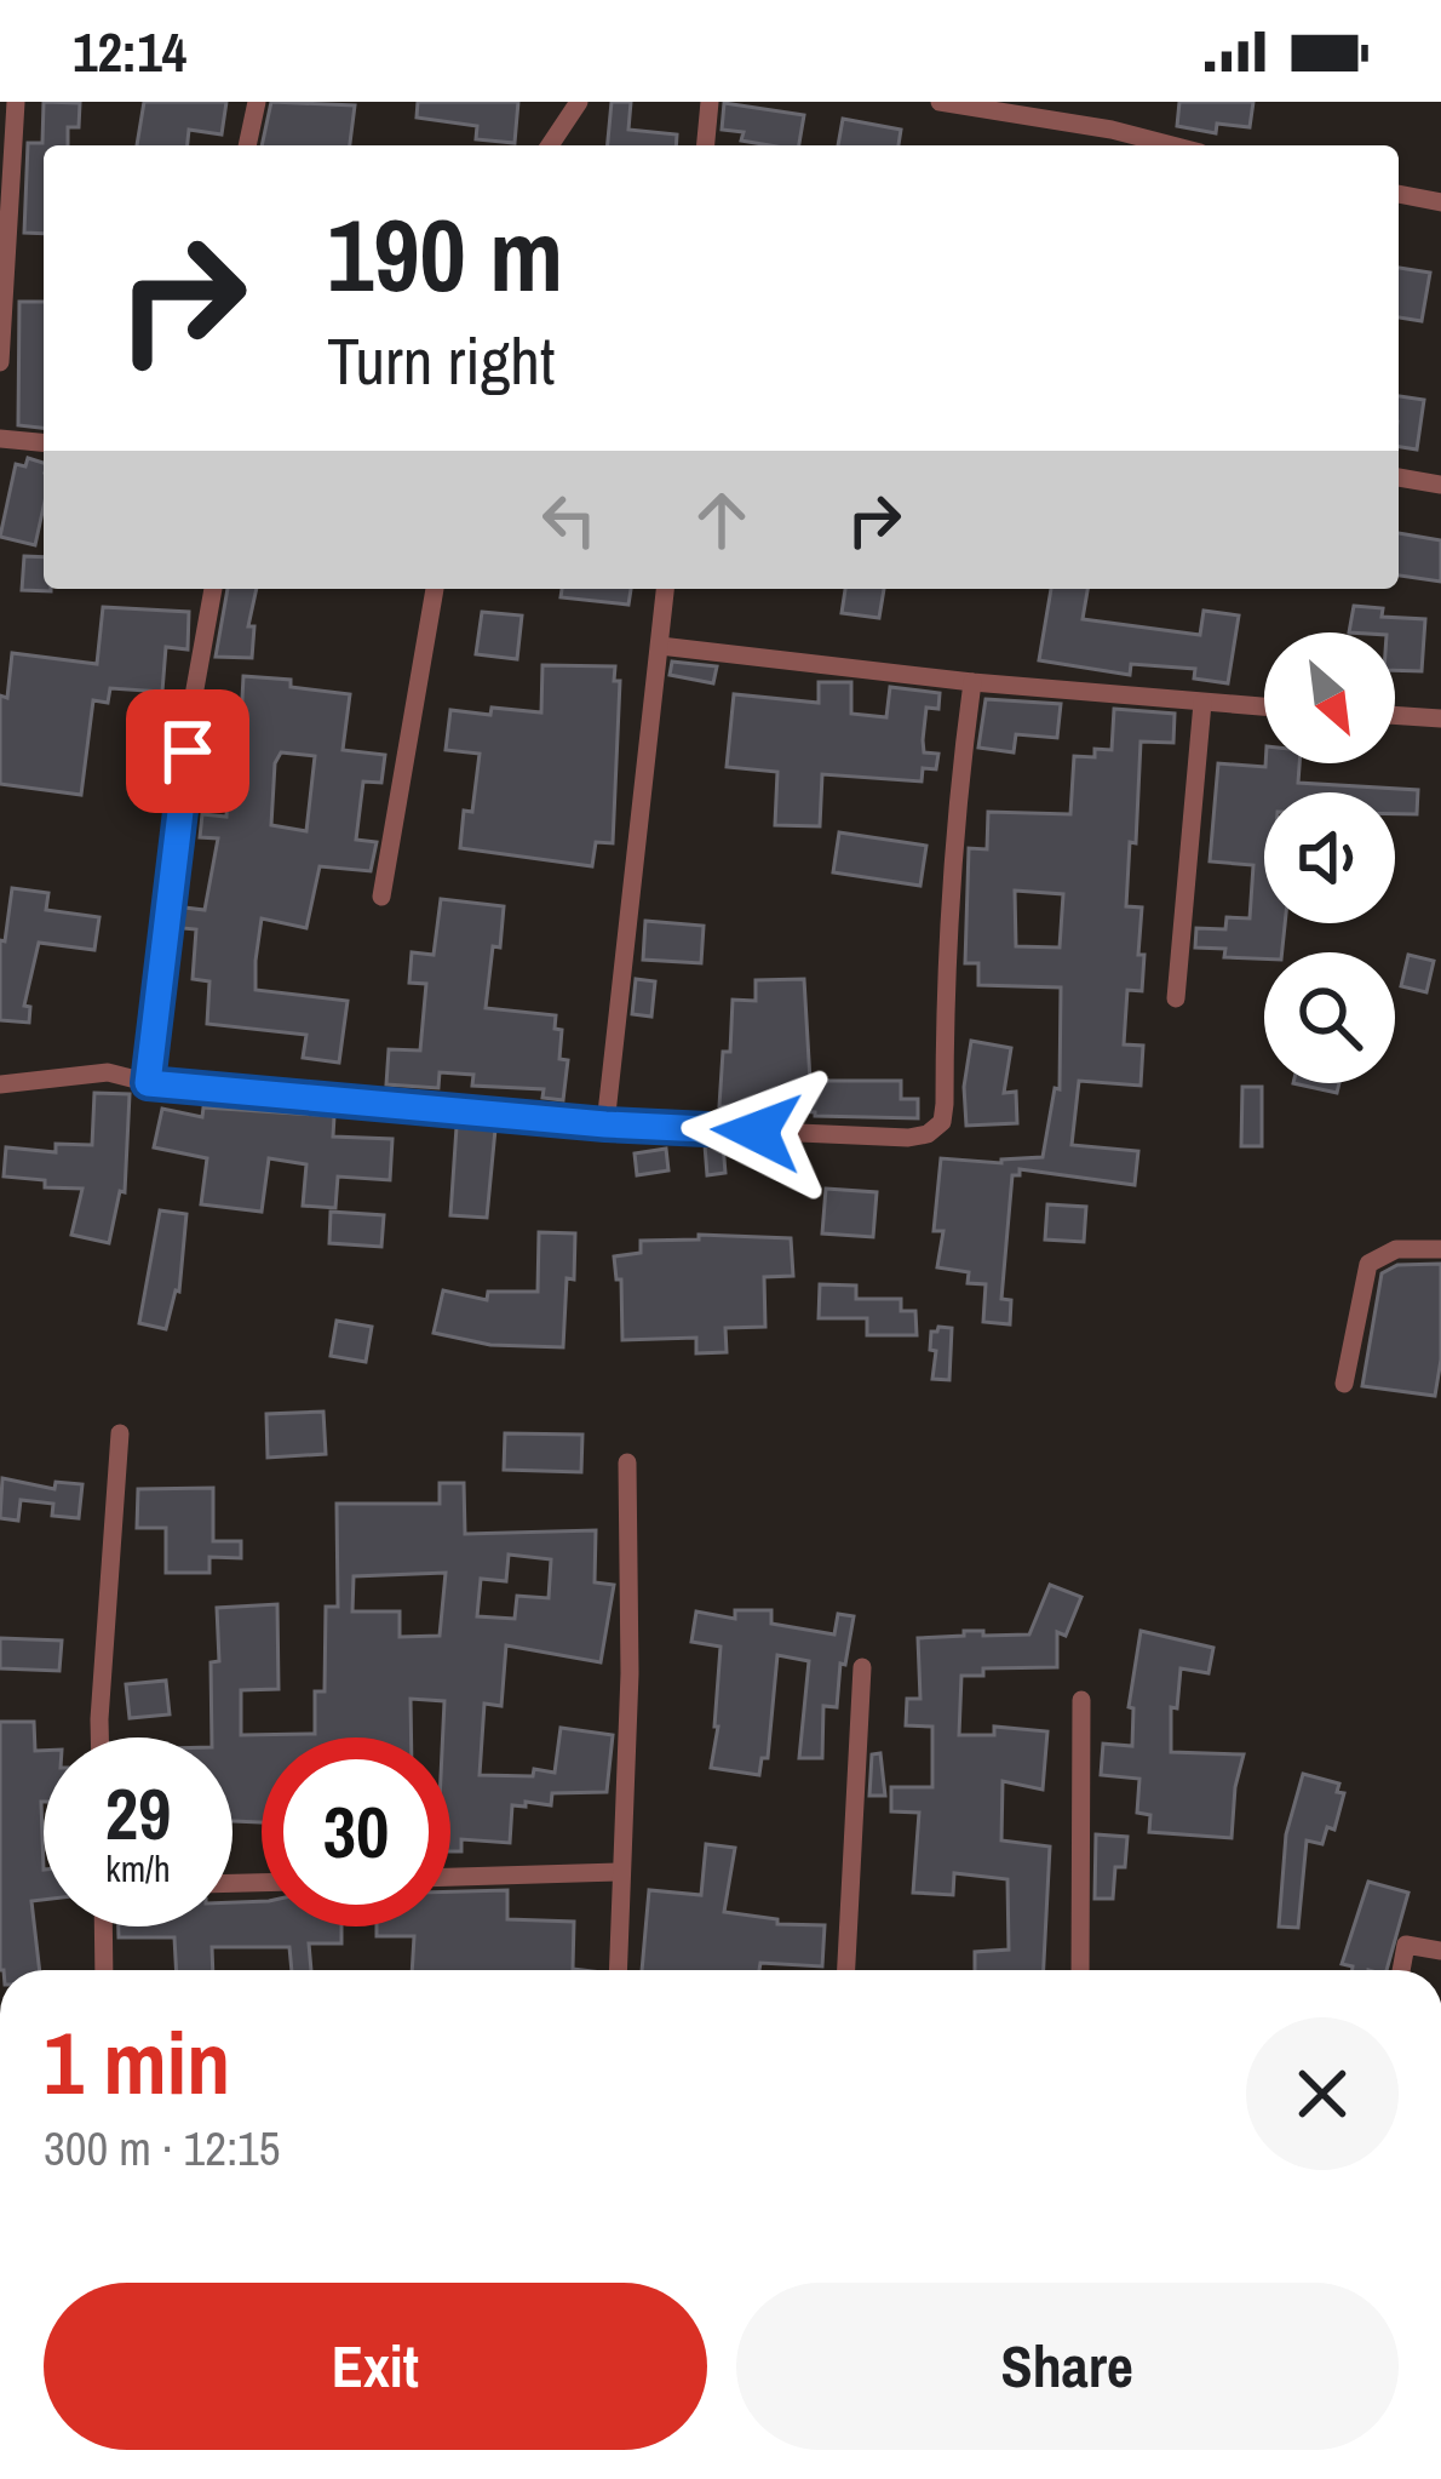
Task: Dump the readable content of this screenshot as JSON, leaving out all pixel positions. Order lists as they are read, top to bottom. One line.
{"north":"bottom right","page":{"status":"12:14","turn":["190 m","Turn right"],"speed":"29 km/h","limit":"30","heading":["1 min","300 m · 12:15"],"buttons":["Exit","Share"]}}
